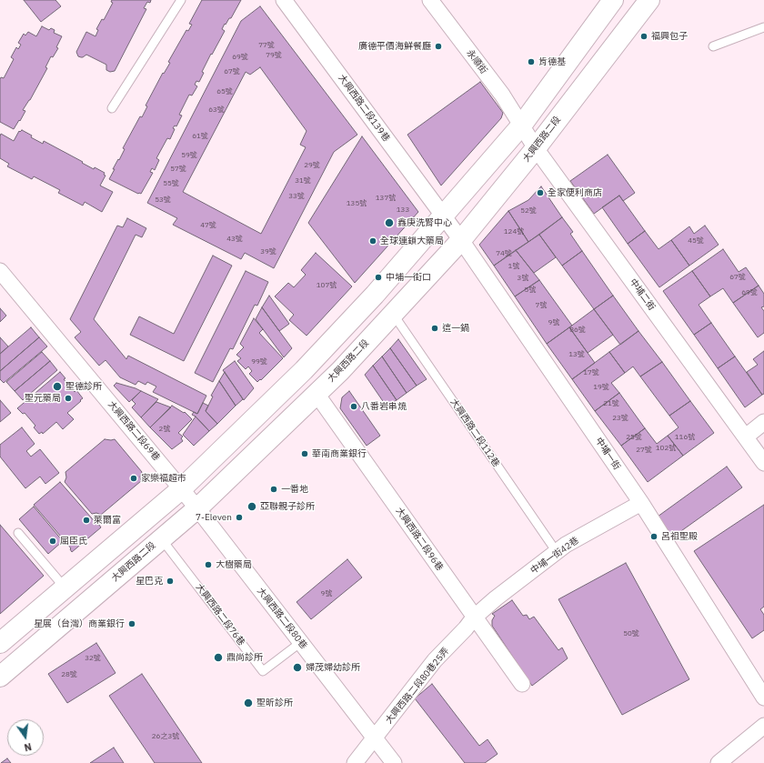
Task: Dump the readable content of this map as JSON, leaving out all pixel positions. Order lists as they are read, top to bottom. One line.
{"streets":{"street":["永順街","大興西路二段139巷","大興西路二段","中埔二街","大興西路二段69巷","中埔一街","大興西路二段96巷","中埔一街42巷","大興西路二段80巷","大興西路二段80巷25弄"],"lane":["大興西路二段112巷","大興西路二段76巷"]},"crossings":[["永順街","中埔二街"],["大興西路二段139巷","中埔一街"],["大興西路二段","中埔二街"],["大興西路二段","大興西路二段69巷"],["大興西路二段","大興西路二段112巷"],["大興西路二段","中埔一街"],["大興西路二段","大興西路二段96巷"],["大興西路二段","大興西路二段76巷"],["大興西路二段","大興西路二段80巷"],["大興西路二段69巷","大興西路二段80巷"],["大興西路二段112巷","中埔一街42巷"],["中埔一街","中埔一街42巷"],["大興西路二段96巷","中埔一街42巷"],["大興西路二段96巷","大興西路二段80巷25弄"],["中埔一街42巷","大興西路二段80巷25弄"],["大興西路二段76巷","大興西路二段80巷"],["大興西路二段80巷","大興西路二段80巷25弄"]],"places":["福興包子","廣德平價海鮮餐廳","肯德基","全家便利商店","鑫庚洗腎中心","全球連鎖大藥局","中埔一街口","這一鍋","聖德診所","聖元藥局","八番岩串燒","華南商業銀行","家樂福超市","一番地","亞聯親子診所","7-Eleven","萊爾富","呂祖聖殿","屈臣氏","大樹藥局","星巴克","星展（台灣）商業銀行","鼎尚診所","婦茂婦幼診所","聖昕診所"],"house_numbers":["77號","79號","69號","67號","65號","63號","61號","59號","29號","57號","31號","55號","33號","137號","53號","135號","133","52號","47號","124號","43號","45號","39號","74號","1號","67號","3號","107號","5號","69號","7號","9號","86號","13號","99號","17號","19號","21號","23號","2號","25號","116號","102號","27號","9號","50號","32號","28號","26之3號"],"north":"bottom"}
